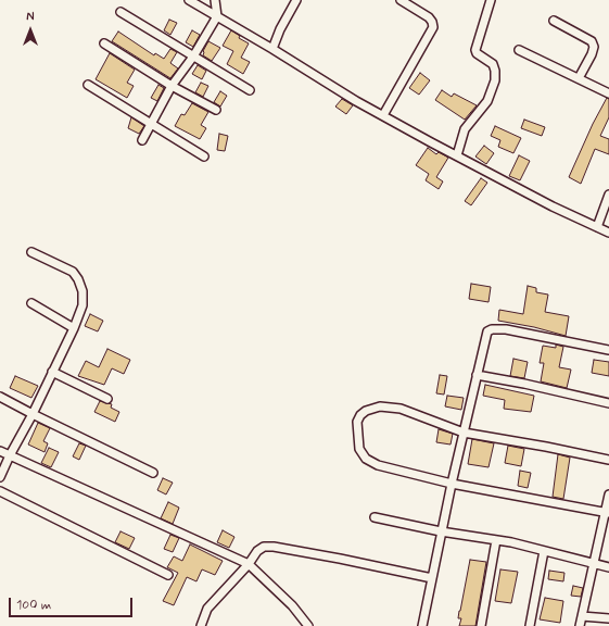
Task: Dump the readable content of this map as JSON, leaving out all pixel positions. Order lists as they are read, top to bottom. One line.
{"scale_bar":"100 m","north":"top"}
